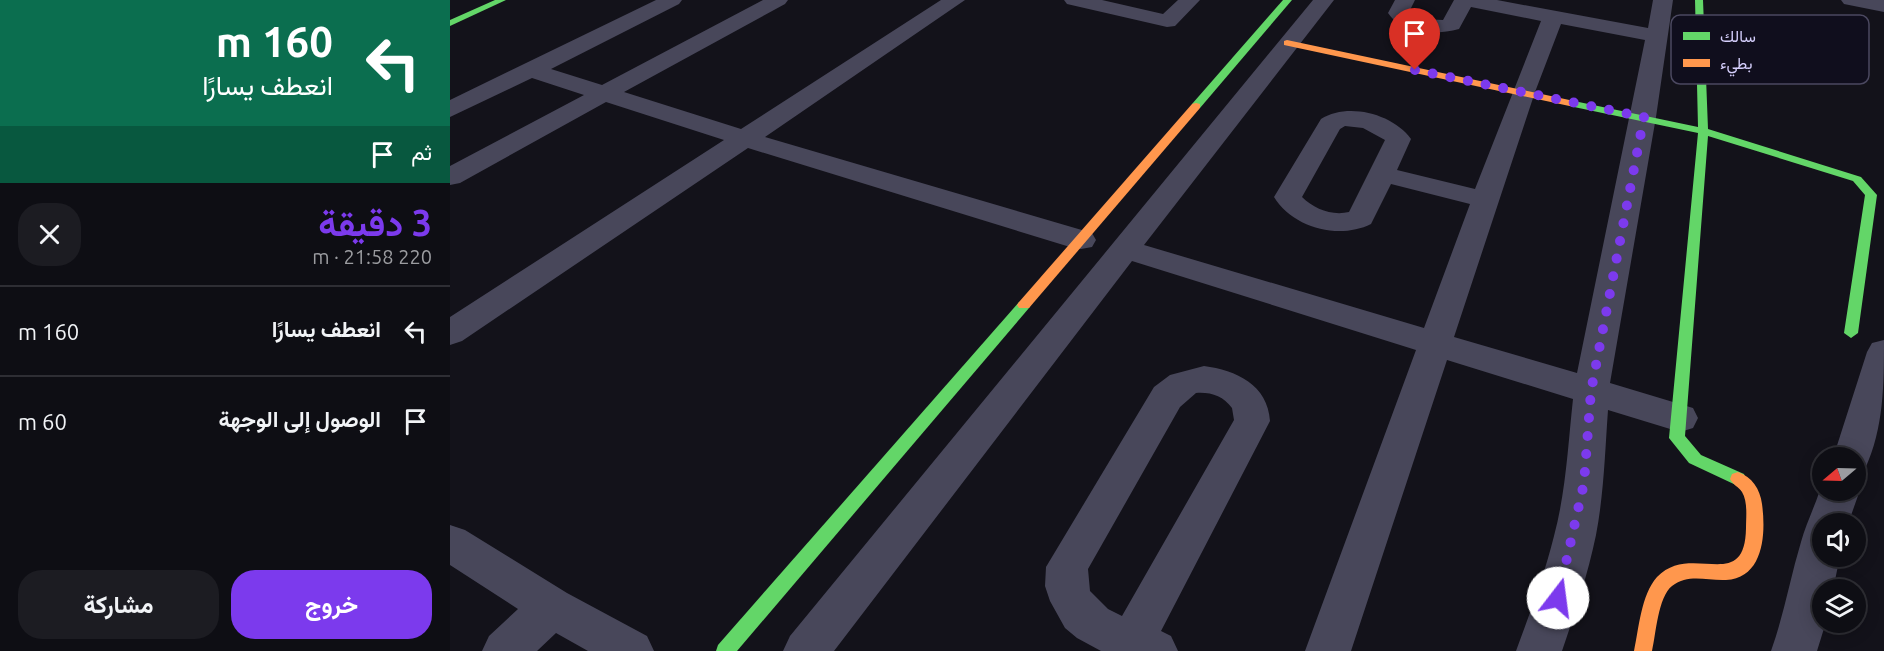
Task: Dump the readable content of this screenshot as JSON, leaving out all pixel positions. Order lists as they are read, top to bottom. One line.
{"legend":["سالك","بطيء"],"north":"left","page":{"turn":["160 m","انعطف يسارًا"],"then":"ثم","heading":["3 دقيقة","220 m · 21:58"],"list":[{"name":"انعطف يسارًا","value":"160 m"},{"name":"الوصول إلى الوجهة","value":"60 m"}],"buttons":["خروج","مشاركة"]}}
